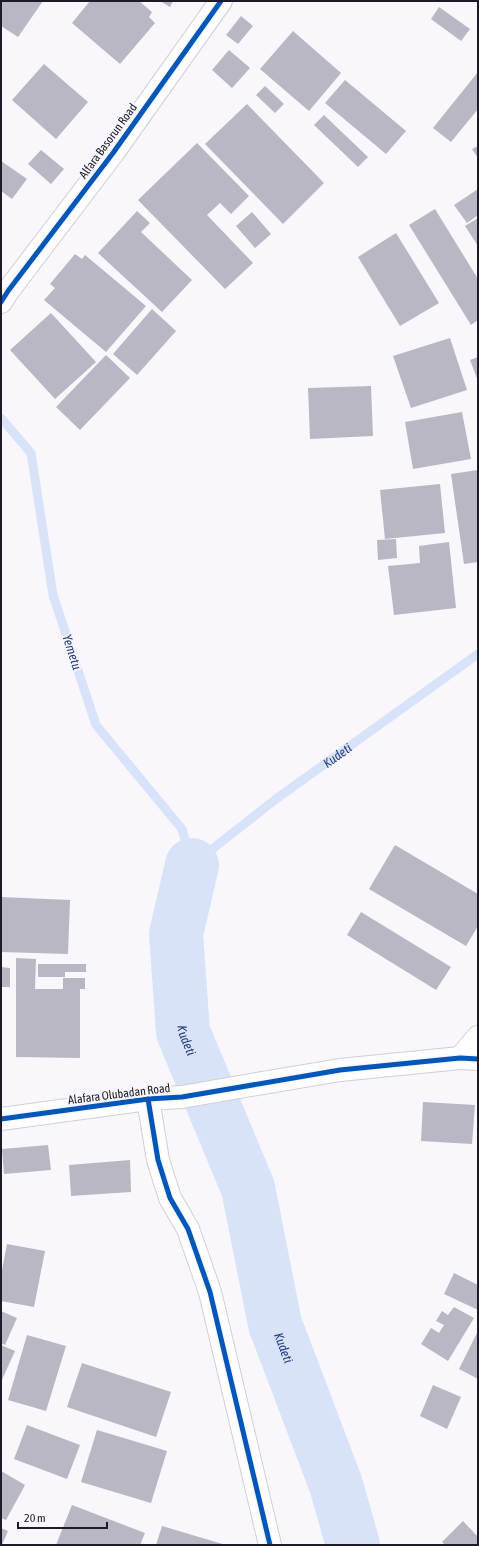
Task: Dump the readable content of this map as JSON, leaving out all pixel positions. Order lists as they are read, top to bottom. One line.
{"streets":{"street":["Alfara Basorun Road","Alafara Olubadan Road"]},"water":["Yemetu","Kudeti"],"scale_bar":"20 m"}
